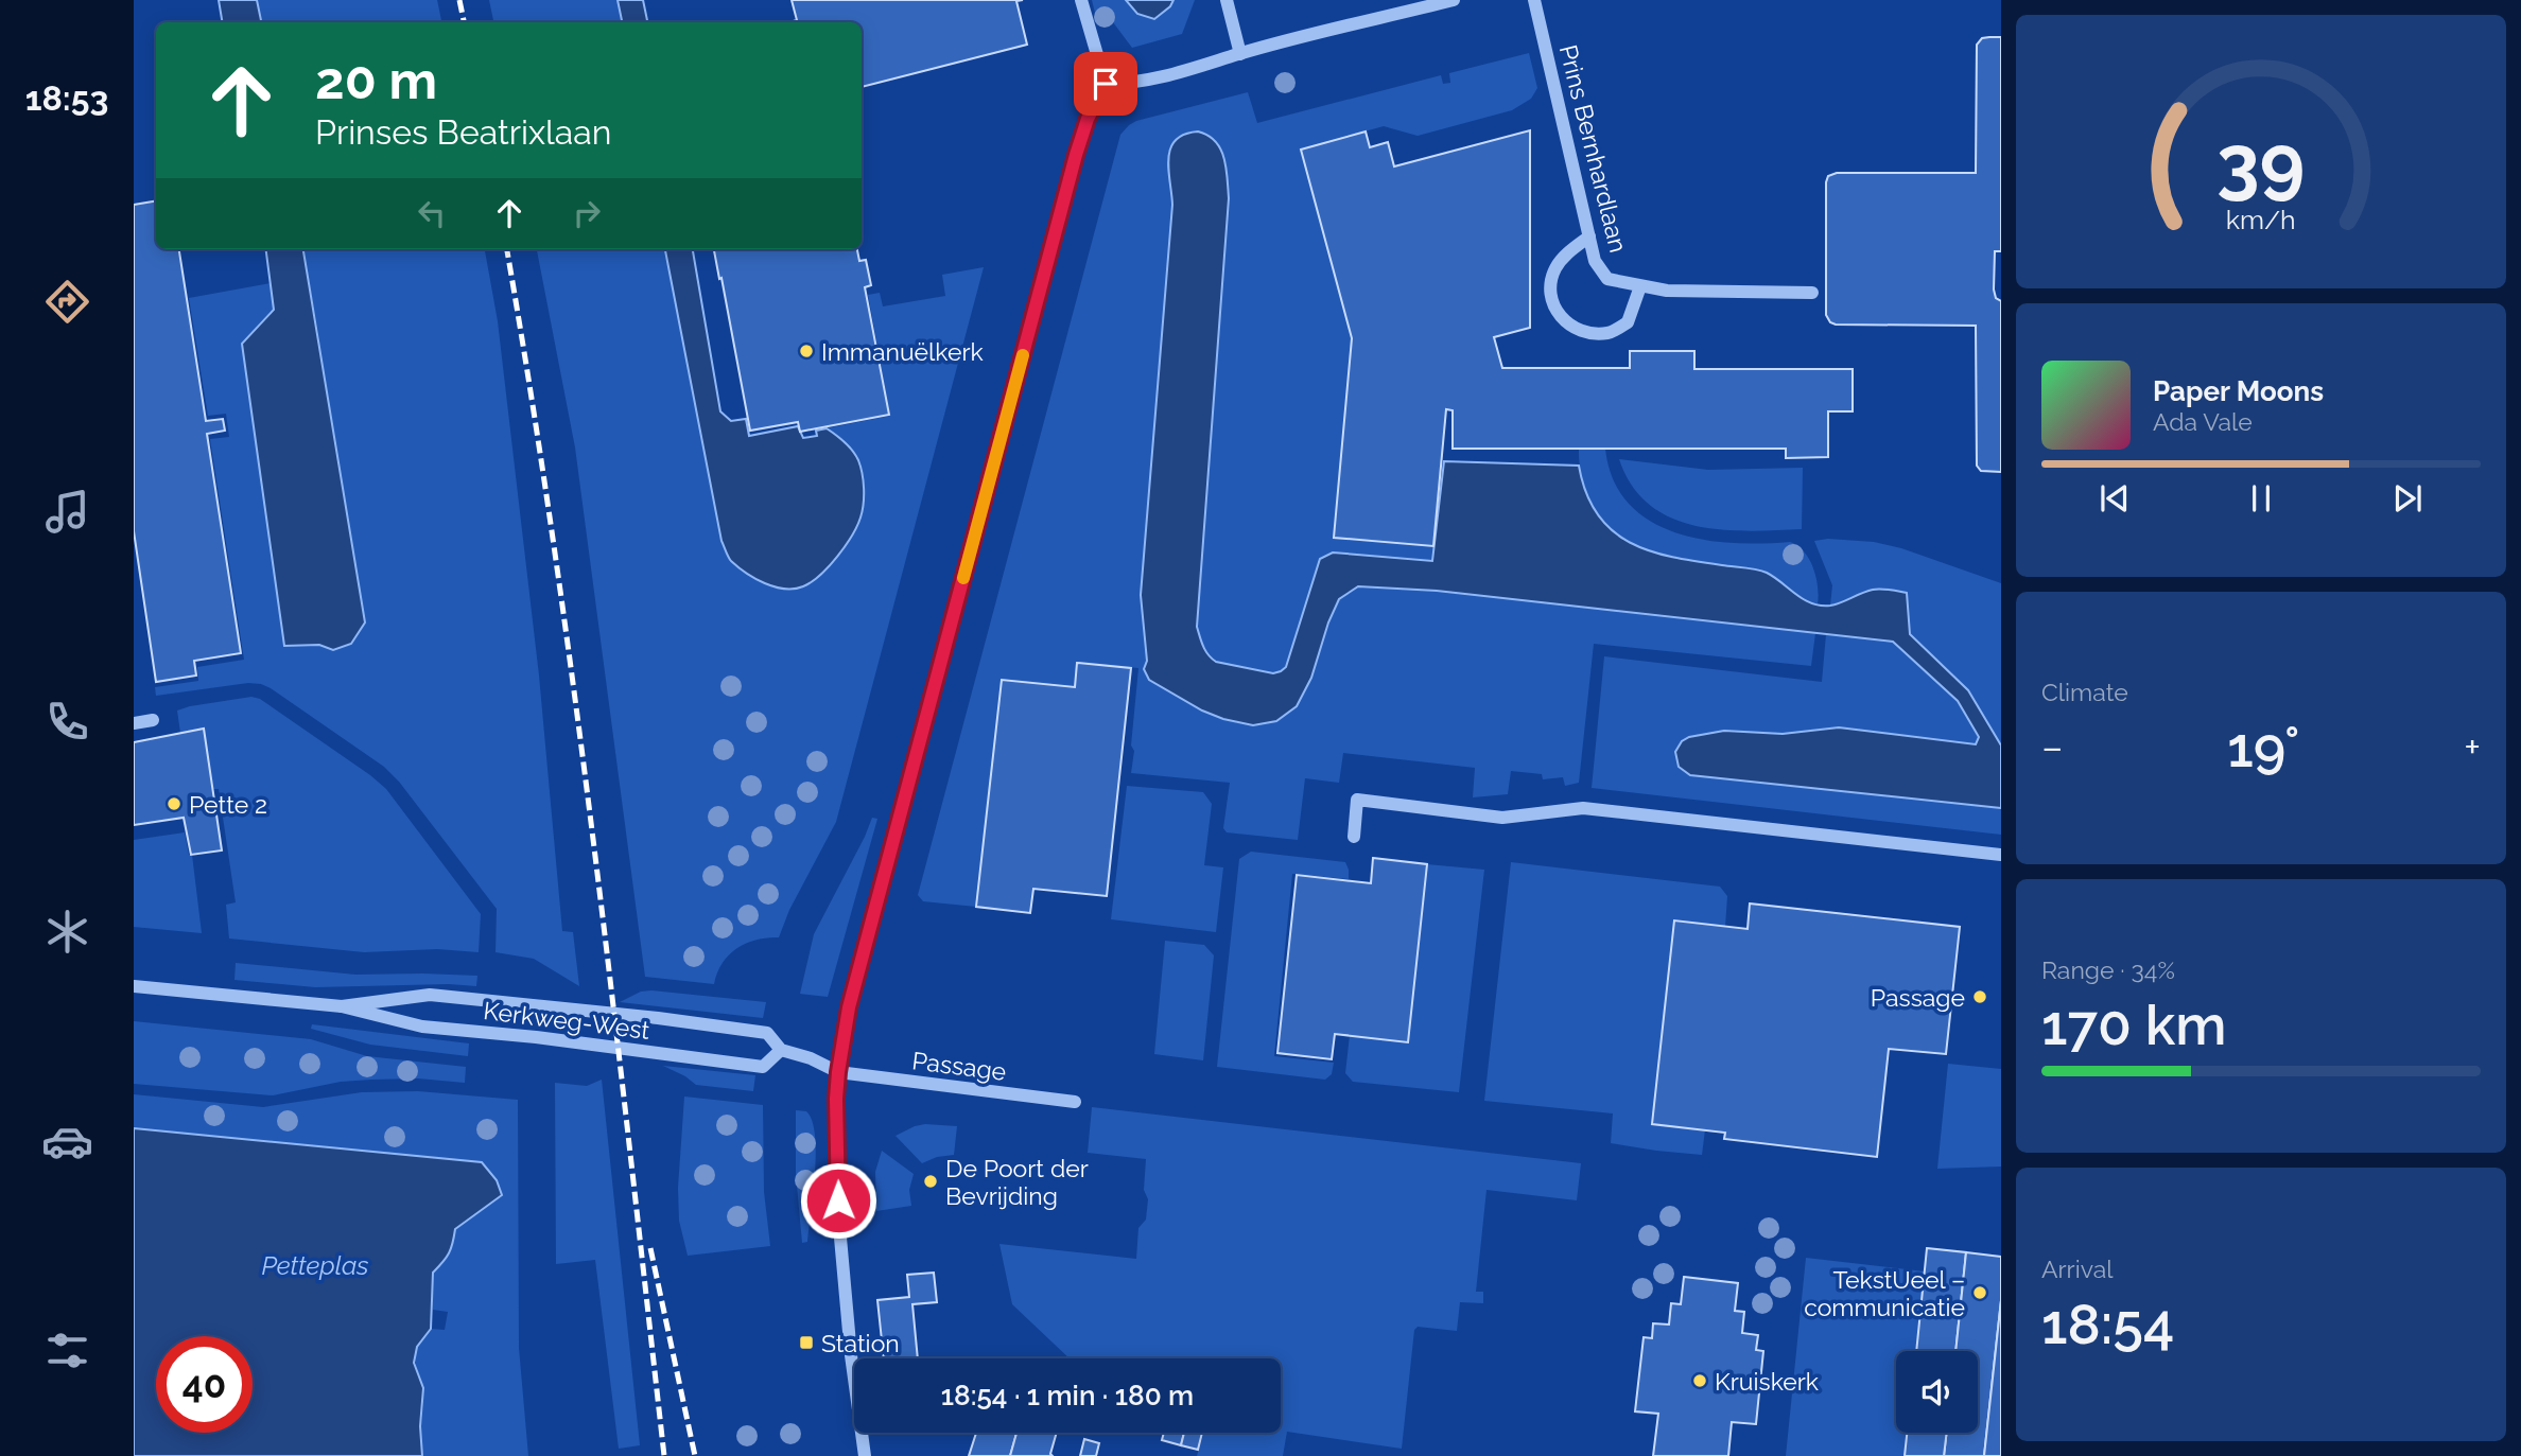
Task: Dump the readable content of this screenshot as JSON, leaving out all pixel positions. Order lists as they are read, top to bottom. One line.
{"streets":{"street":["Prins Bernhardlaan","Kerkweg-West","Passage"]},"crossings":[["Kerkweg-West","Passage"]],"water":["Petteplas"],"places":{"other":["Immanuëlkerk","Pette 2","Passage","De Poort der Bevrijding","TekstUeel – communicatie","Kruiskerk"],"transit":["Station"]},"page":{"tabs":"18:53","turn":["20 m","Prinses Beatrixlaan"],"song":["Paper Moons","Ada Vale"],"tile":["Climate",["Range · 34%","170 km"],["Arrival","18:54"]],"heat":["−","19°","+"],"limit":"40","trip":"18:54 · 1 min · 180 m","gauge":["39","km/h"]}}
